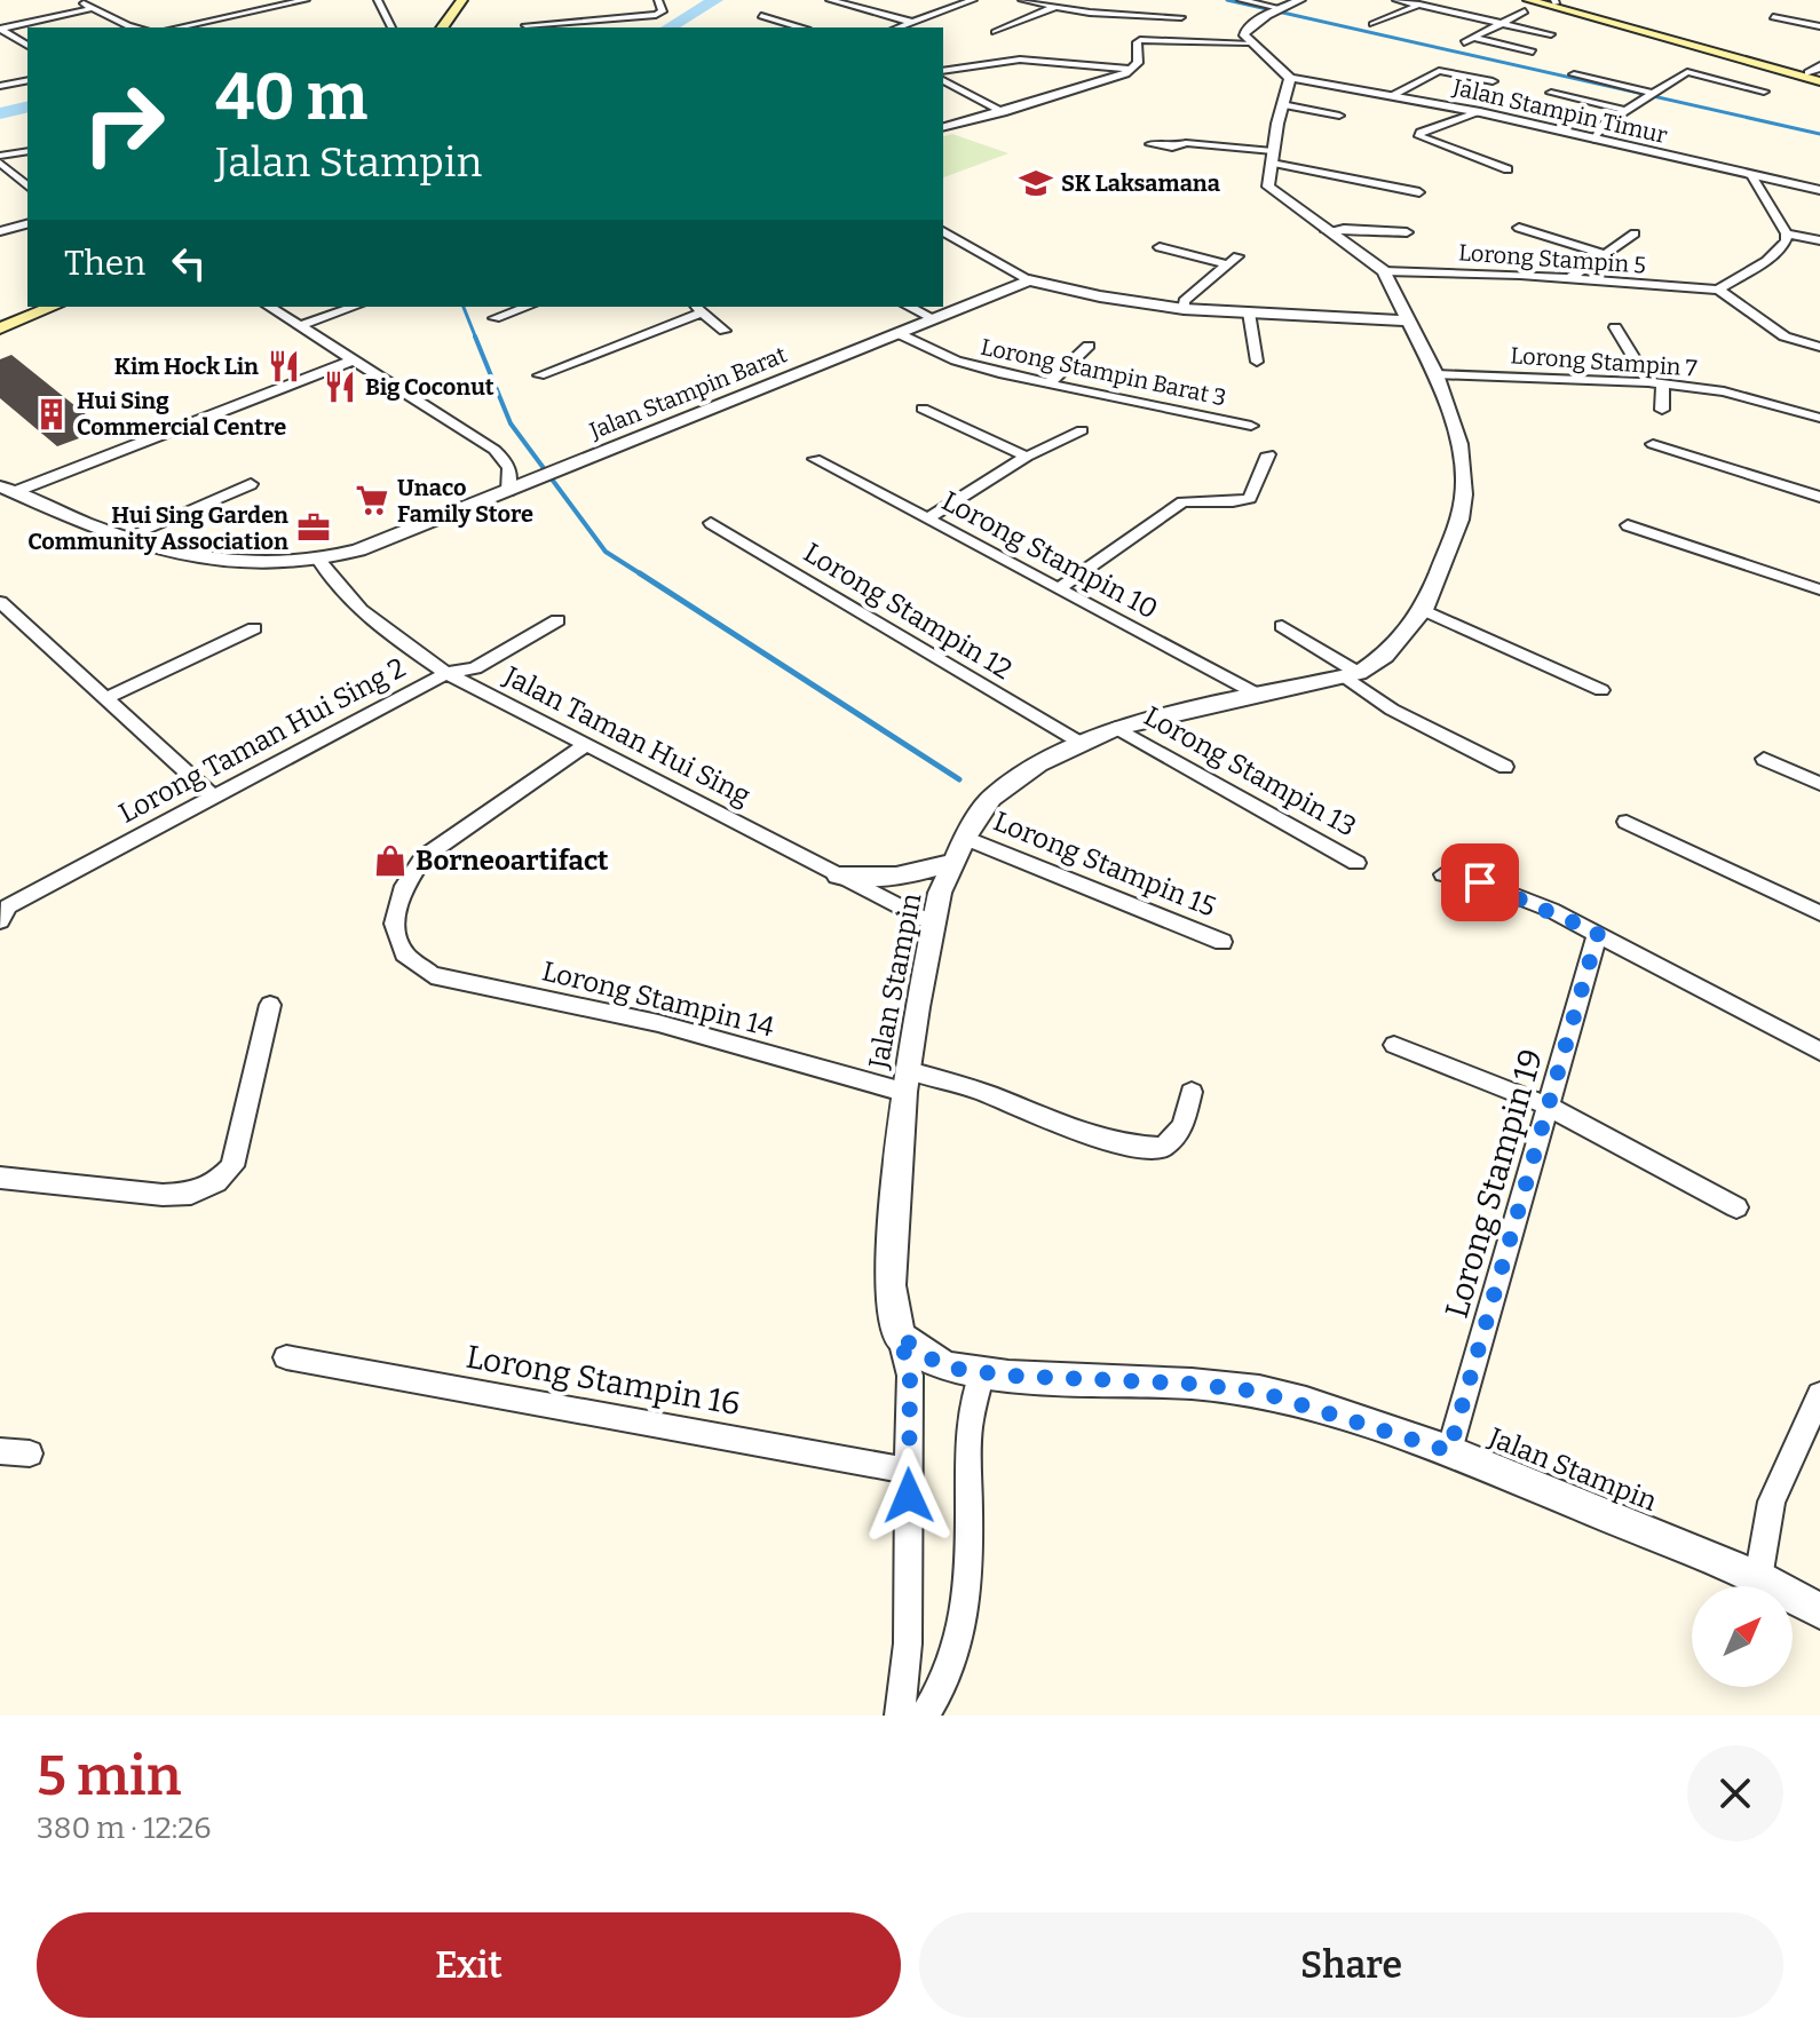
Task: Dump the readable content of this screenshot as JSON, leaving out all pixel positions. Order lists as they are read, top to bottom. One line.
{"streets":{"street":["Jalan Stampin Timur","Lorong Stampin 5","Lorong Stampin 7","Lorong Stampin Barat 3","Jalan Stampin Barat","Lorong Stampin 10","Lorong Stampin 12","Jalan Taman Hui Sing","Lorong Taman Hui Sing 2","Lorong Stampin 13","Lorong Stampin 15","Jalan Stampin","Lorong Stampin 14","Lorong Stampin 19","Lorong Stampin 16"]},"crossings":[["Lorong Stampin 5","Jalan Stampin"],["Lorong Stampin 7","Jalan Stampin"],["Lorong Stampin Barat 3","Jalan Stampin Barat"],["Jalan Stampin Barat","Jalan Taman Hui Sing"],["Lorong Stampin 10","Jalan Stampin"],["Lorong Stampin 12","Jalan Stampin"],["Jalan Taman Hui Sing","Lorong Taman Hui Sing 2"],["Jalan Taman Hui Sing","Jalan Stampin"],["Jalan Taman Hui Sing","Lorong Stampin 14"],["Lorong Stampin 13","Jalan Stampin"],["Lorong Stampin 15","Jalan Stampin"],["Jalan Stampin","Lorong Stampin 14"],["Jalan Stampin","Lorong Stampin 19"]],"places":{"school or university":["SK Laksamana"],"restaurant":["Kim Hock Lin","Big Coconut"],"building":["Hui Sing Commercial Centre"],"supermarket":["Unaco Family Store"],"office":["Hui Sing Garden Community Association"],"shop":["Borneoartifact"]},"north":"top right","page":{"turn":["40 m","Jalan Stampin"],"then":"Then","heading":["5 min","380 m · 12:26"],"buttons":["Exit","Share"]}}
